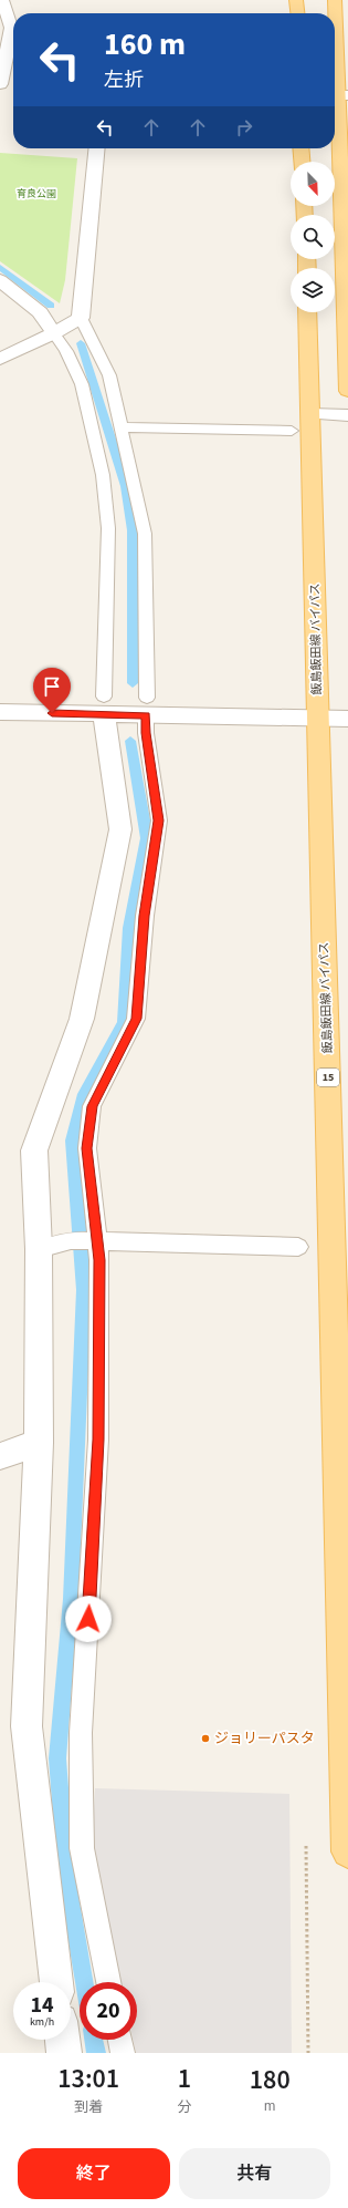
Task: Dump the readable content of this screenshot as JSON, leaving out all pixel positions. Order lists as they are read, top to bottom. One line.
{"streets":{"main road":["飯島飯田線 バイパス","15"]},"parks":["育良公園"],"places":["ジョリーパスタ"],"north":"bottom right","page":{"turn":["160 m","左折"],"speed":"14 km/h","limit":"20","eta":["13:01","到着","1","分","180","m"],"buttons":["終了","共有"]}}
